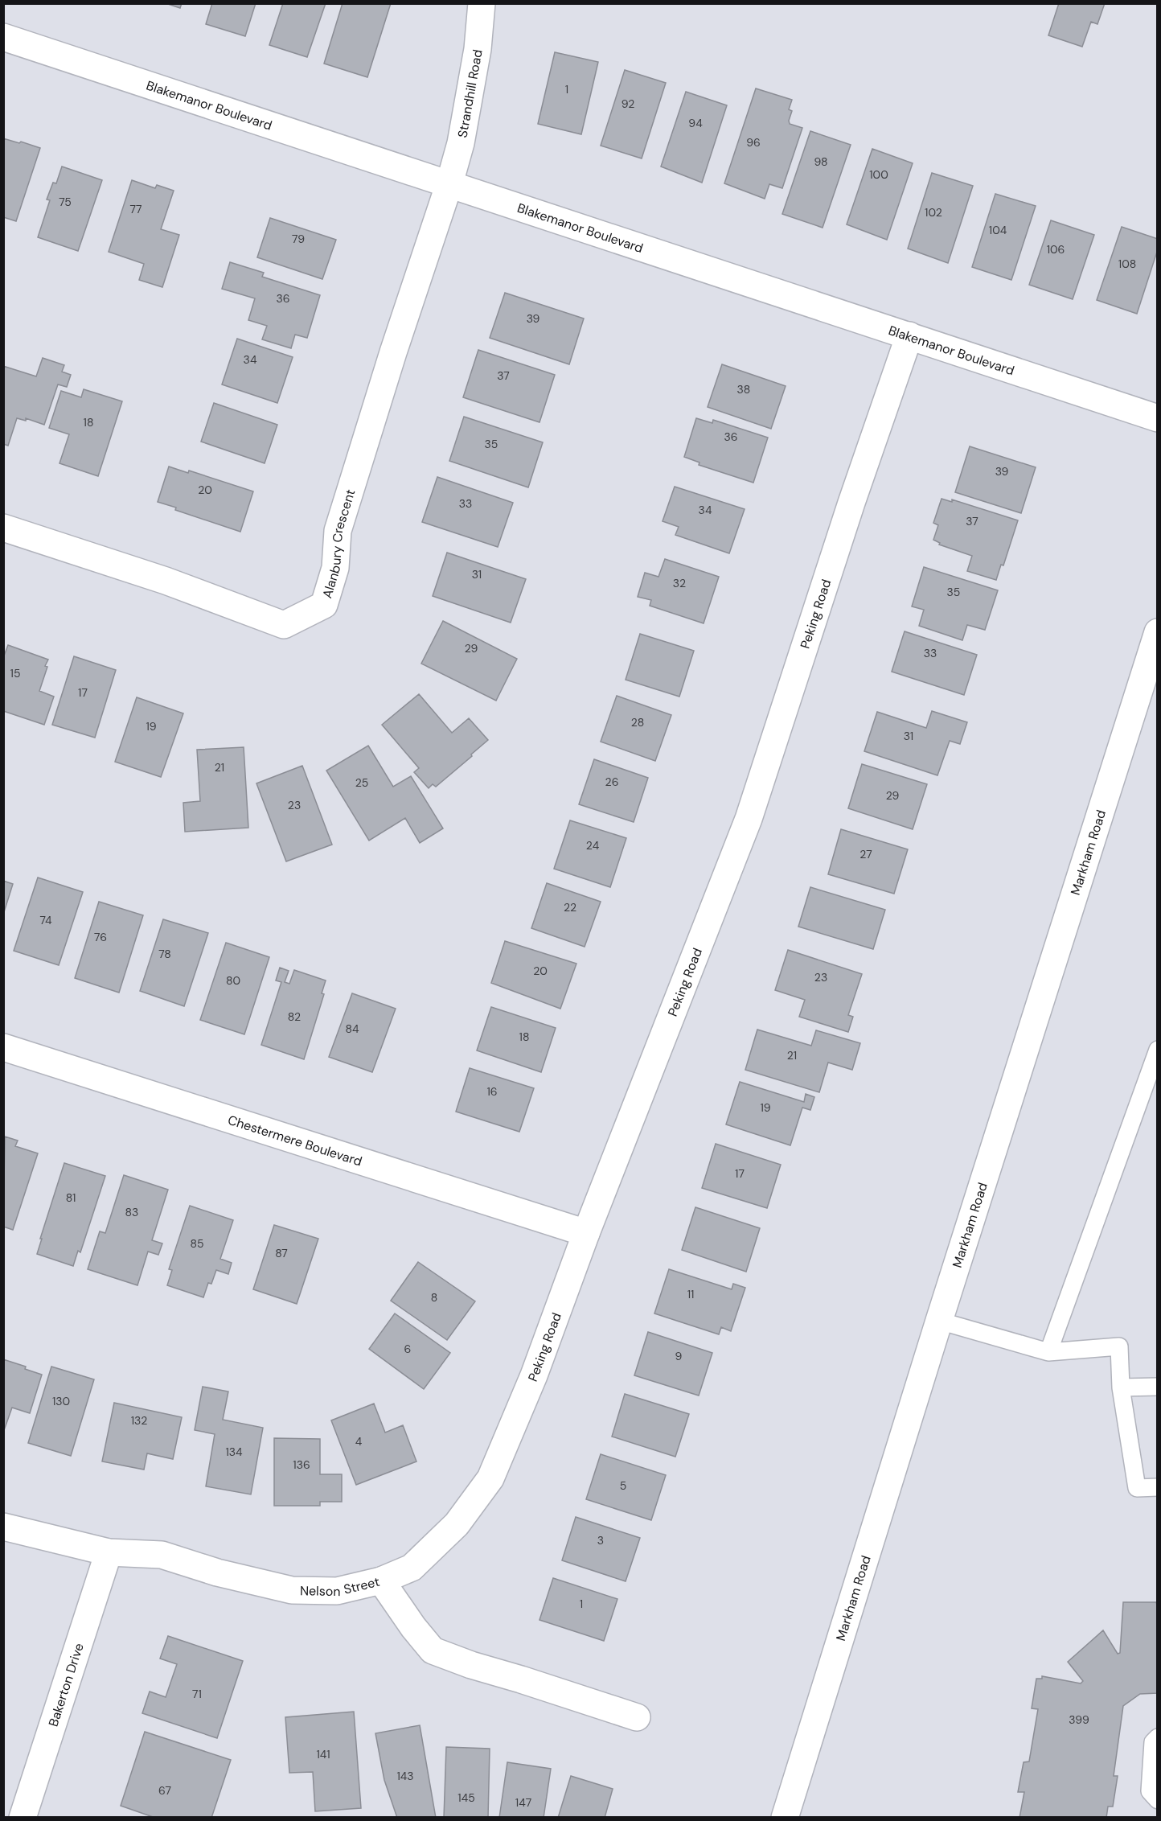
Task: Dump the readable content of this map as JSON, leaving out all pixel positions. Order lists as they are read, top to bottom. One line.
{"streets":{"street":["Strandhill Road","Blakemanor Boulevard","Alanbury Crescent","Peking Road","Markham Road","Chestermere Boulevard","Nelson Street","Bakerton Drive"]},"crossings":[["Strandhill Road","Blakemanor Boulevard"],["Strandhill Road","Alanbury Crescent"],["Blakemanor Boulevard","Alanbury Crescent"],["Blakemanor Boulevard","Peking Road"],["Peking Road","Chestermere Boulevard"],["Peking Road","Nelson Street"],["Nelson Street","Bakerton Drive"]],"house_numbers":["1","92","94","96","98","100","75","77","102","104","79","106","108","36","39","34","37","38","18","36","35","39","20","33","34","37","31","32","35","29","33","15","17","28","19","31","21","26","25","29","23","24","27","22","74","76","78","20","23","80","82","84","18","21","16","19","17","81","83","85","87","11","8","6","9","130","132","4","134","136","5","3","1","71","399","141","143","67","145","147"]}
